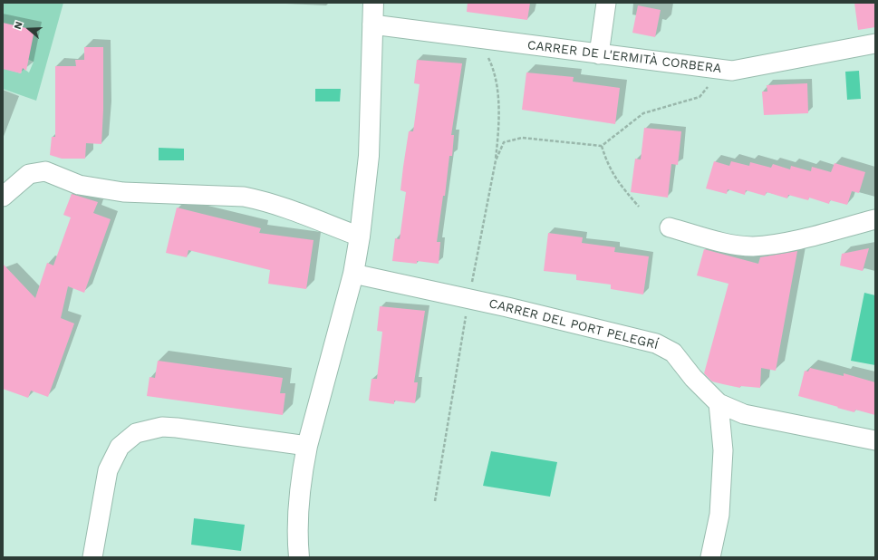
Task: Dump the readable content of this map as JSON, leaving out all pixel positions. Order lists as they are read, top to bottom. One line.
{"streets":{"street":["CARRER DE L'ERMITÀ CORBERA","CARRER DEL PORT PELEGRÍ"]},"north":"left"}
